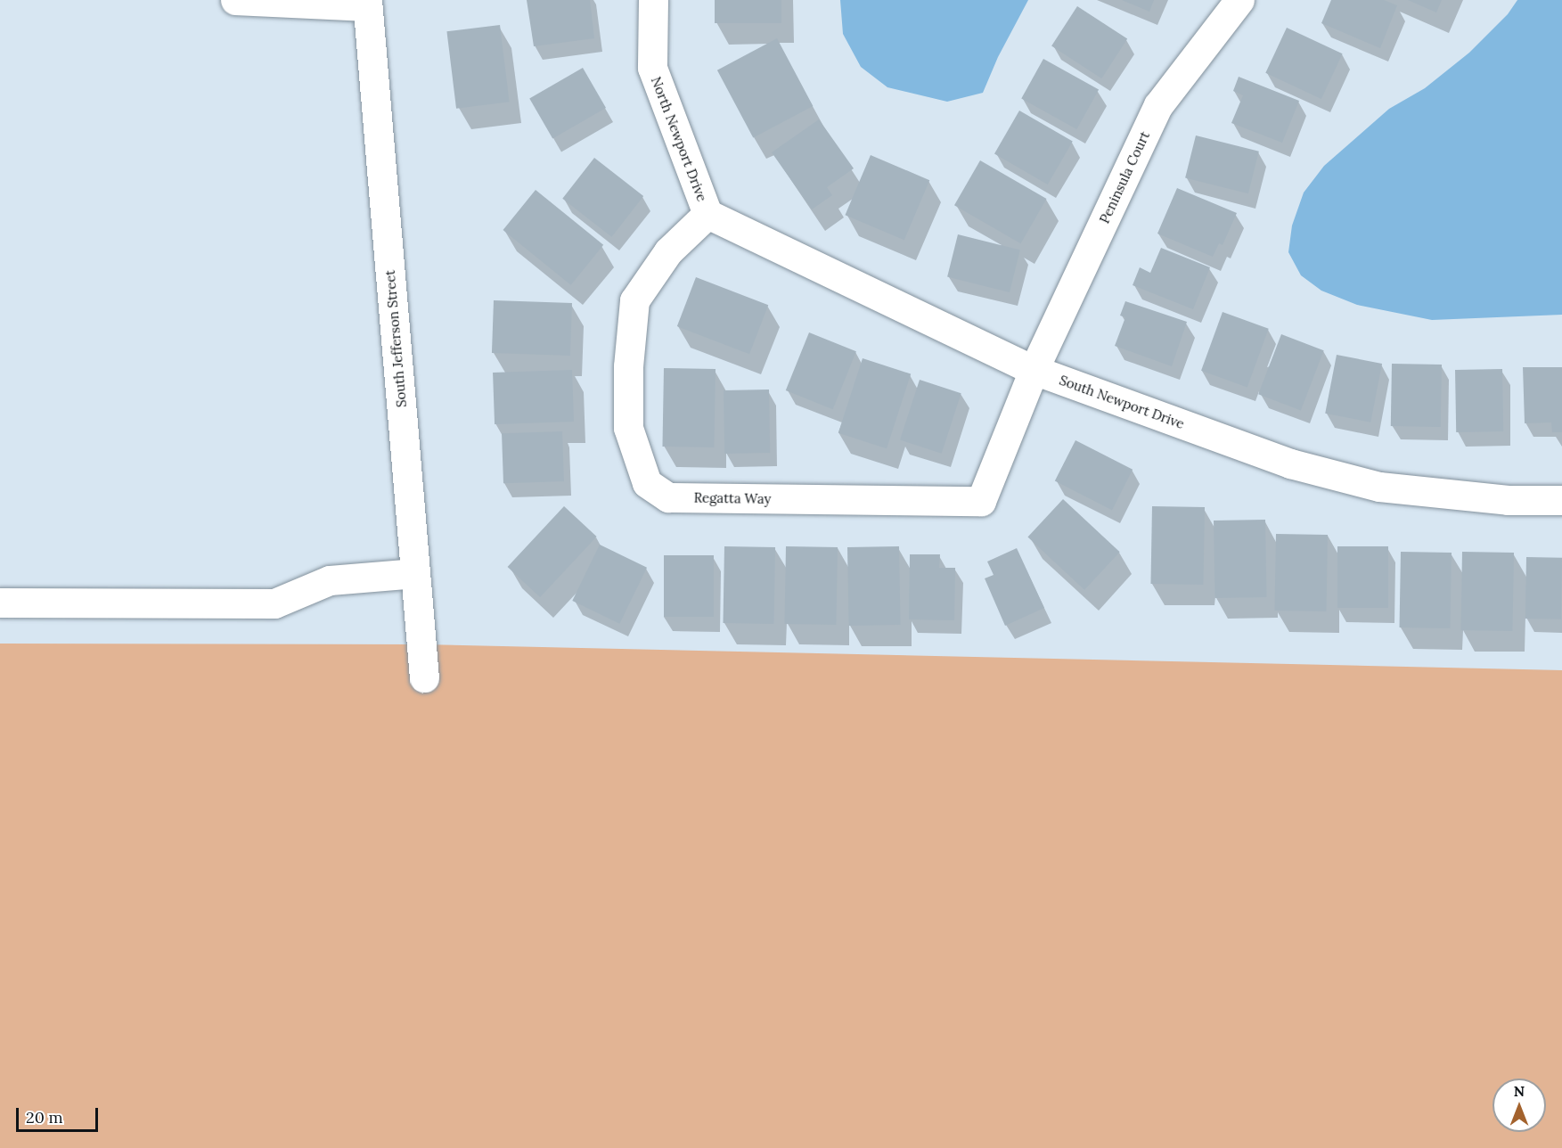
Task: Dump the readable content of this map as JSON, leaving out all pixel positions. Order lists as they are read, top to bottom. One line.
{"streets":{"street":["North Newport Drive","Peninsula Court","South Jefferson Street","South Newport Drive","Regatta Way"]},"crossings":[["North Newport Drive","South Newport Drive"],["North Newport Drive","Regatta Way"],["Peninsula Court","South Newport Drive"],["Peninsula Court","Regatta Way"],["South Newport Drive","Regatta Way"]],"scale_bar":"20 m","north":"top"}
